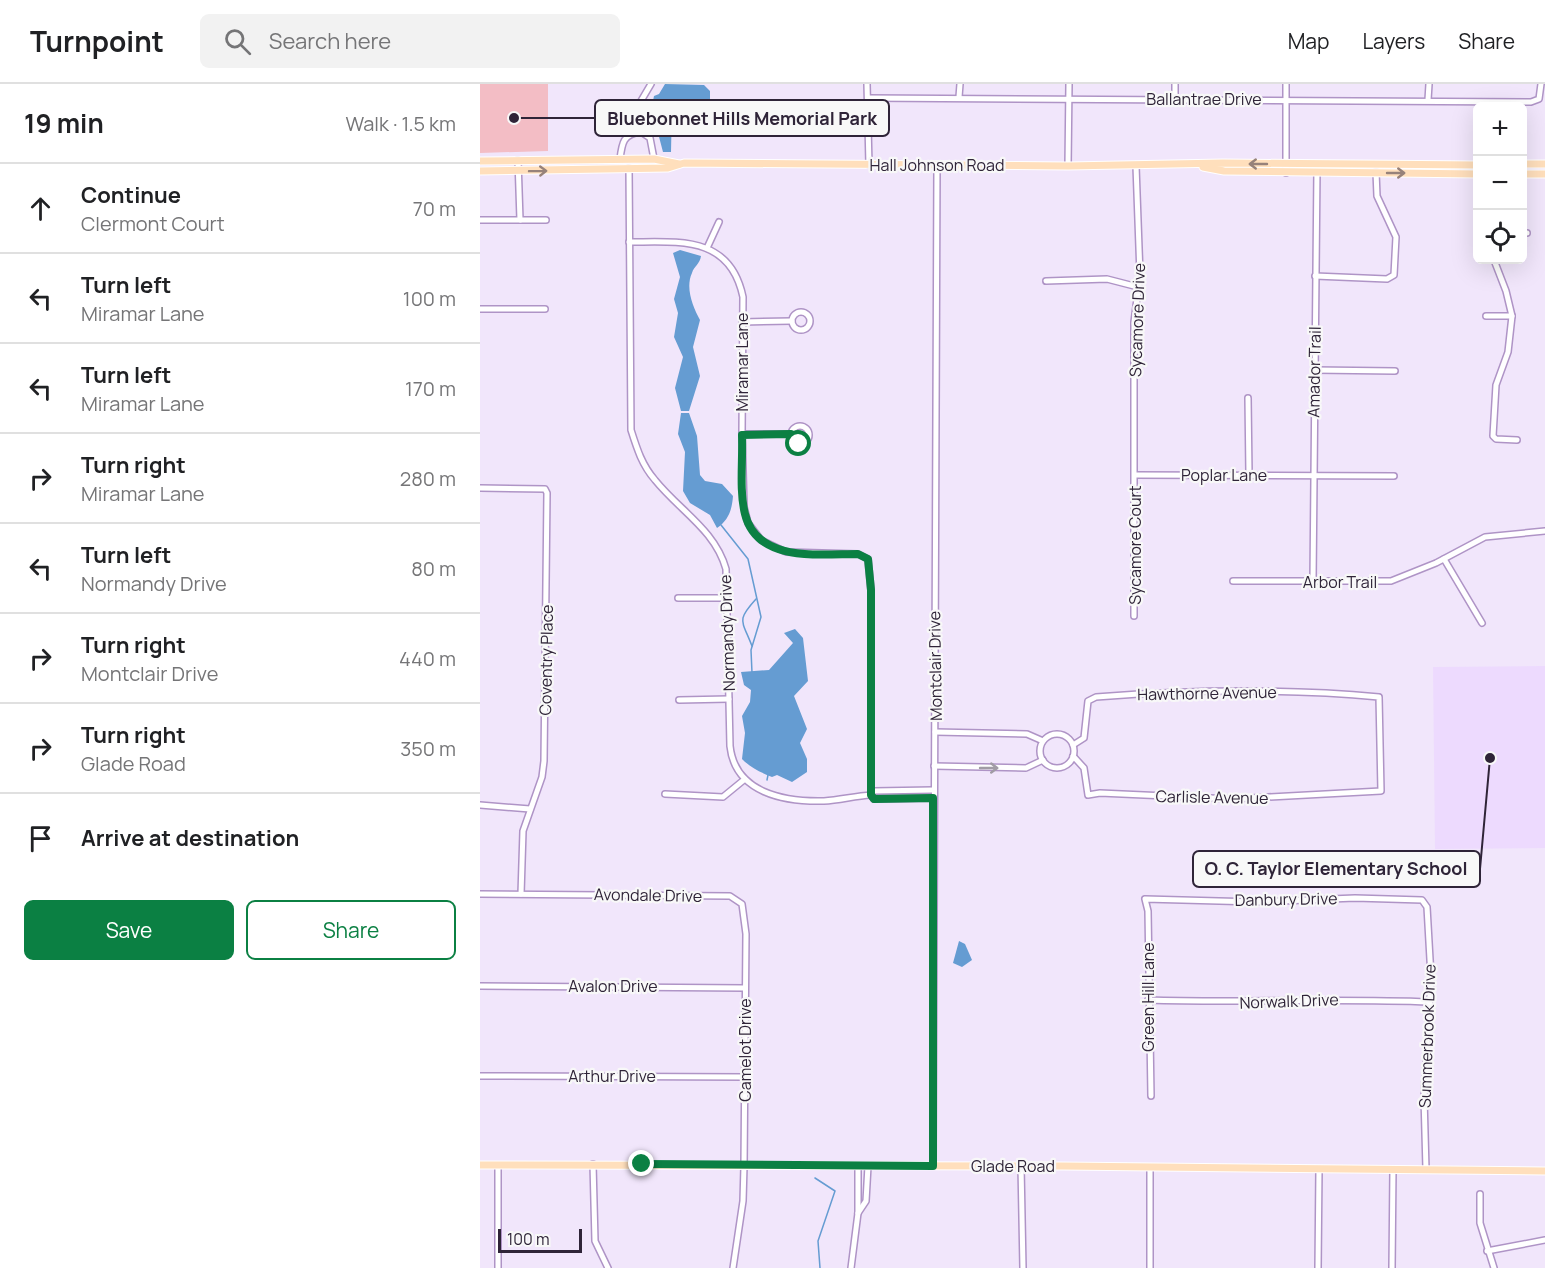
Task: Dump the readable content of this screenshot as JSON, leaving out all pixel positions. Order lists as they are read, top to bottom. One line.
{"streets":{"main road":["Hall Johnson Road","Glade Road"],"street":["Ballantrae Drive","Sycamore Drive","Miramar Lane","Amador Trail","Poplar Lane","Sycamore Court","Arbor Trail","Normandy Drive","Coventry Place","Montclair Drive","Hawthorne Avenue","Carlisle Avenue","Avondale Drive","Danbury Drive","Avalon Drive","Green Hill Lane","Norwalk Drive","Summerbrook Drive","Camelot Drive","Arthur Drive"]},"crossings":[["Hall Johnson Road","Sycamore Drive"],["Hall Johnson Road","Amador Trail"],["Hall Johnson Road","Normandy Drive"],["Hall Johnson Road","Montclair Drive"],["Sycamore Drive","Poplar Lane"],["Sycamore Drive","Sycamore Court"],["Miramar Lane","Normandy Drive"],["Amador Trail","Poplar Lane"],["Amador Trail","Arbor Trail"],["Poplar Lane","Sycamore Court"],["Coventry Place","Avondale Drive"],["Montclair Drive","Glade Road"],["Hawthorne Avenue","Carlisle Avenue"],["Avondale Drive","Camelot Drive"],["Danbury Drive","Green Hill Lane"],["Danbury Drive","Summerbrook Drive"],["Avalon Drive","Camelot Drive"],["Green Hill Lane","Norwalk Drive"],["Norwalk Drive","Summerbrook Drive"],["Summerbrook Drive","Glade Road"],["Camelot Drive","Arthur Drive"],["Camelot Drive","Glade Road"]],"places":["Bluebonnet Hills Memorial Park","O. C. Taylor Elementary School"],"scale_bar":"100 m","page":{"header":"Turnpoint","search":"Search here","nav":["Map","Layers","Share"],"heading":["19 min","Walk · 1.5 km"],"map_buttons":["+","−"],"list":[["Continue","Clermont Court","70 m"],["Turn left","Miramar Lane","100 m"],["Turn left","Miramar Lane","170 m"],["Turn right","Miramar Lane","280 m"],["Turn left","Normandy Drive","80 m"],["Turn right","Montclair Drive","440 m"],["Turn right","Glade Road","350 m"],"Arrive at destination"],"buttons":["Save","Share"],"scale":"100 m"}}
